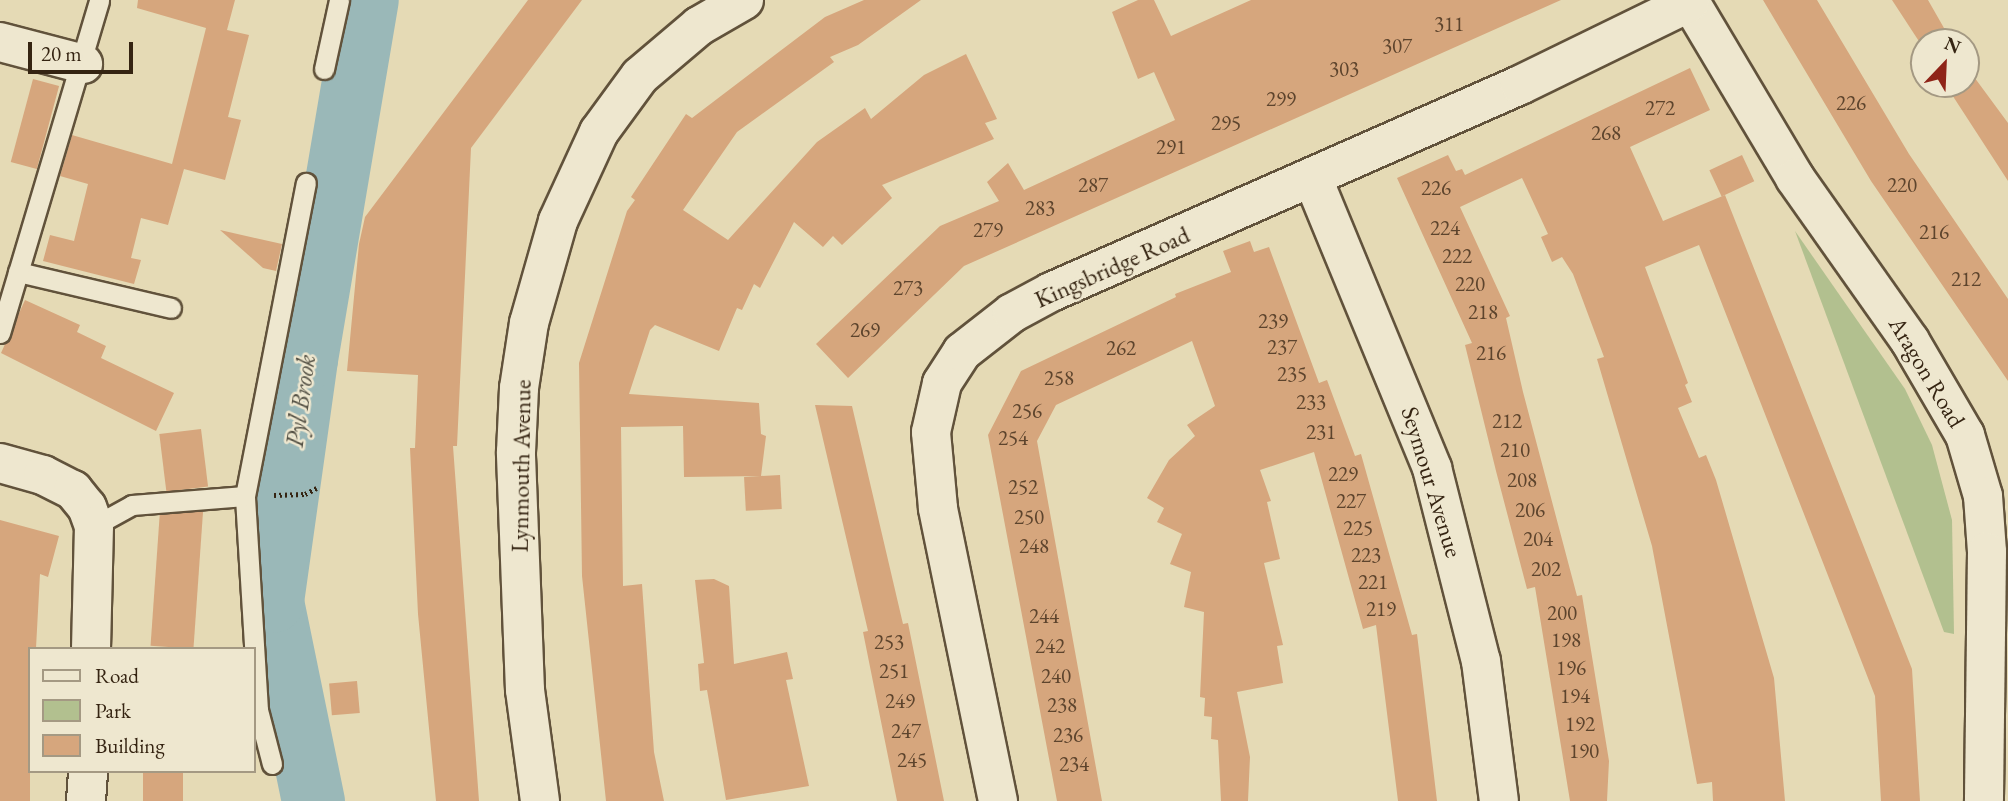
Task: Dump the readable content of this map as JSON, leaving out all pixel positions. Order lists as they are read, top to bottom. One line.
{"streets":{"street":["Kingsbridge Road","Aragon Road","Lynmouth Avenue","Seymour Avenue"]},"crossings":[["Kingsbridge Road","Aragon Road"],["Kingsbridge Road","Seymour Avenue"]],"water":["Pyl Brook"],"house_numbers":["311","307","303","299","226","272","295","268","291","287","220","226","283","224","279","216","222","212","220","273","218","239","269","237","262","216","235","258","233","256","212","231","254","210","229","208","252","227","206","250","225","204","248","223","202","221","219","200","244","198","253","242","196","251","240","194","249","238","192","247","236","190","245","234"],"legend":["Road","Park","Building"],"scale_bar":"20 m","north":"top right"}
